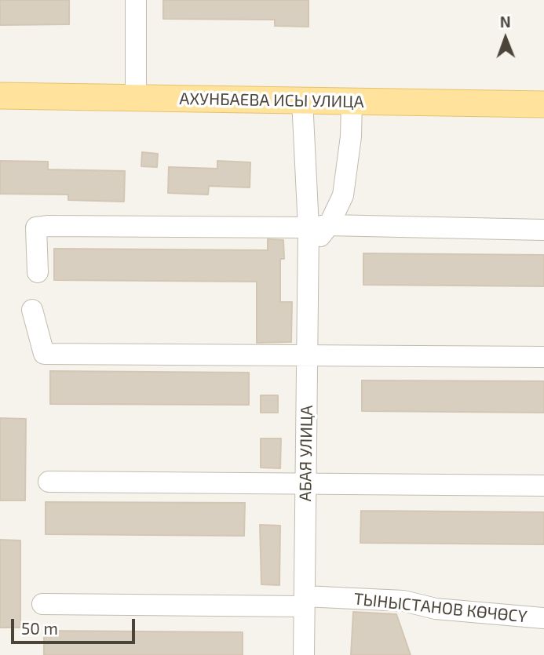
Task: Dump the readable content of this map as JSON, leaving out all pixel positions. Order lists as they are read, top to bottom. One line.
{"streets":{"main road":["АХУНБАЕВА ИСЫ УЛИЦА"],"street":["АБАЯ УЛИЦА","ТЫНЫСТАНОВ КӨЧӨСҮ"]},"crossings":[["АХУНБАЕВА ИСЫ УЛИЦА","АБАЯ УЛИЦА"],["АБАЯ УЛИЦА","ТЫНЫСТАНОВ КӨЧӨСҮ"]],"scale_bar":"50 m","north":"top"}
